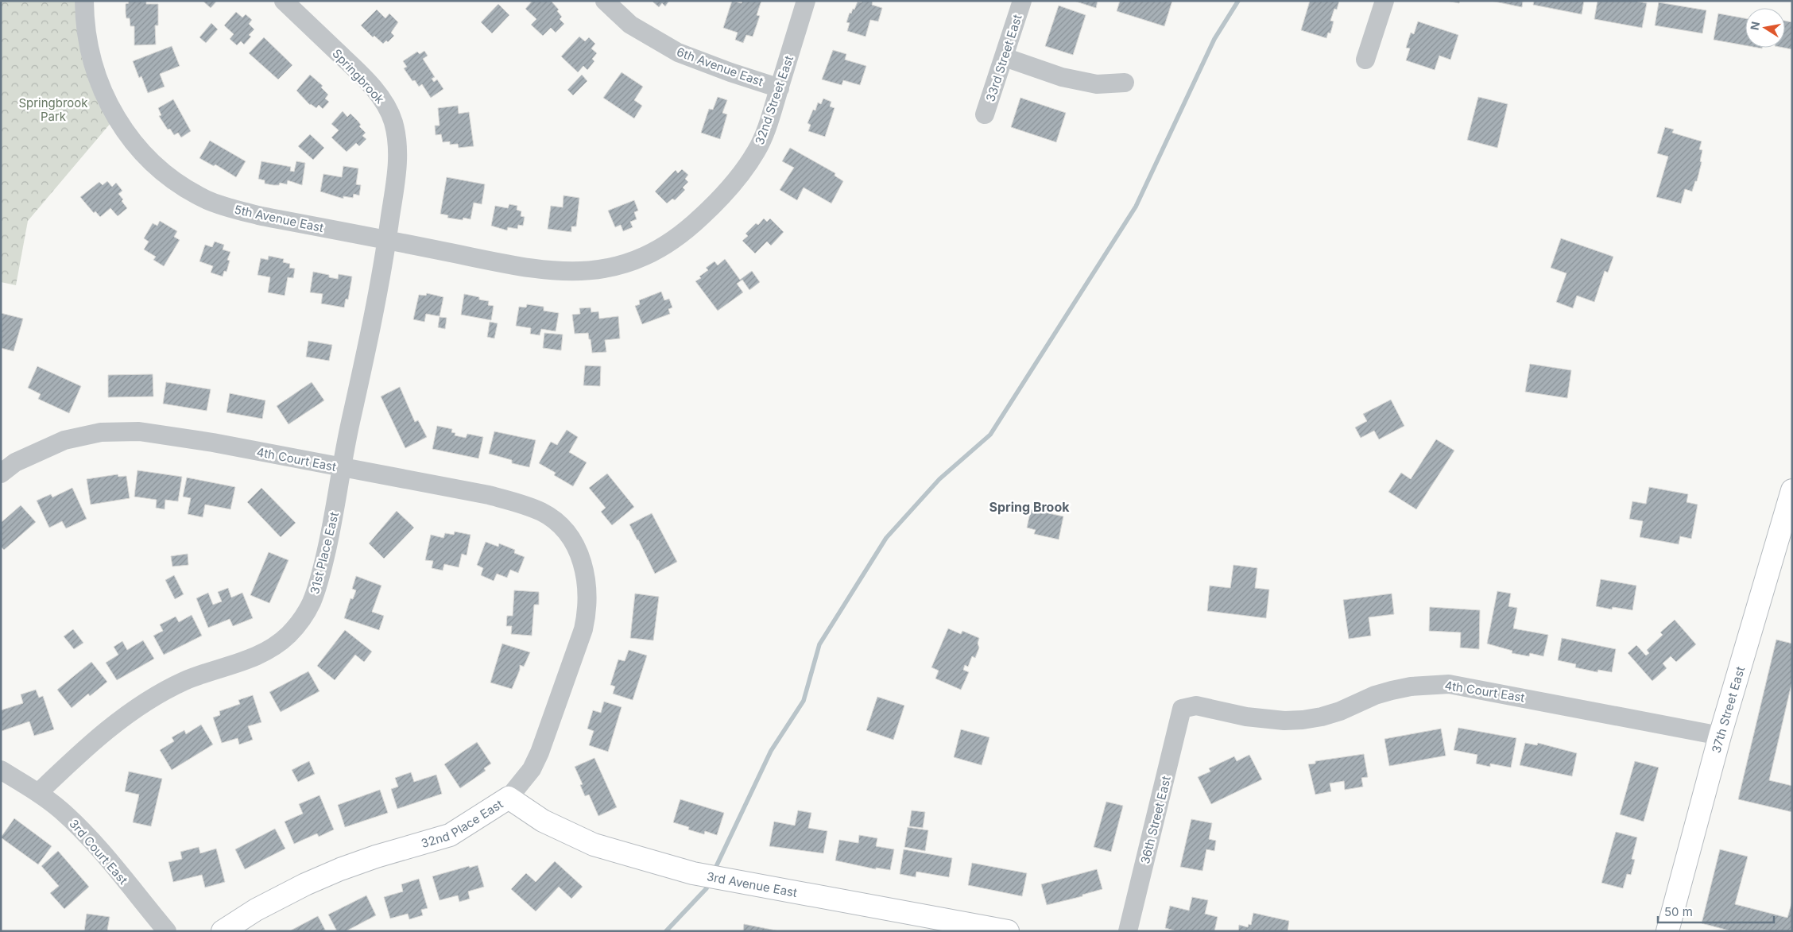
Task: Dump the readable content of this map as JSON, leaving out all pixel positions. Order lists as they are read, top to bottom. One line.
{"streets":{"street":["33rd Street East","6th Avenue East","Springbrook","32nd Street East","5th Avenue East","4th Court East","31st Place East","37th Street East","36th Street East","32nd Place East","3rd Court East","3rd Avenue East"]},"crossings":[["6th Avenue East","32nd Street East"],["Springbrook","5th Avenue East"],["Springbrook","31st Place East"],["32nd Street East","5th Avenue East"],["5th Avenue East","31st Place East"],["4th Court East","31st Place East"],["4th Court East","37th Street East"],["4th Court East","36th Street East"],["4th Court East","32nd Place East"],["31st Place East","3rd Court East"],["32nd Place East","3rd Avenue East"]],"districts":["Spring Brook"],"parks":["Springbrook Park"],"scale_bar":"50 m","north":"left"}
